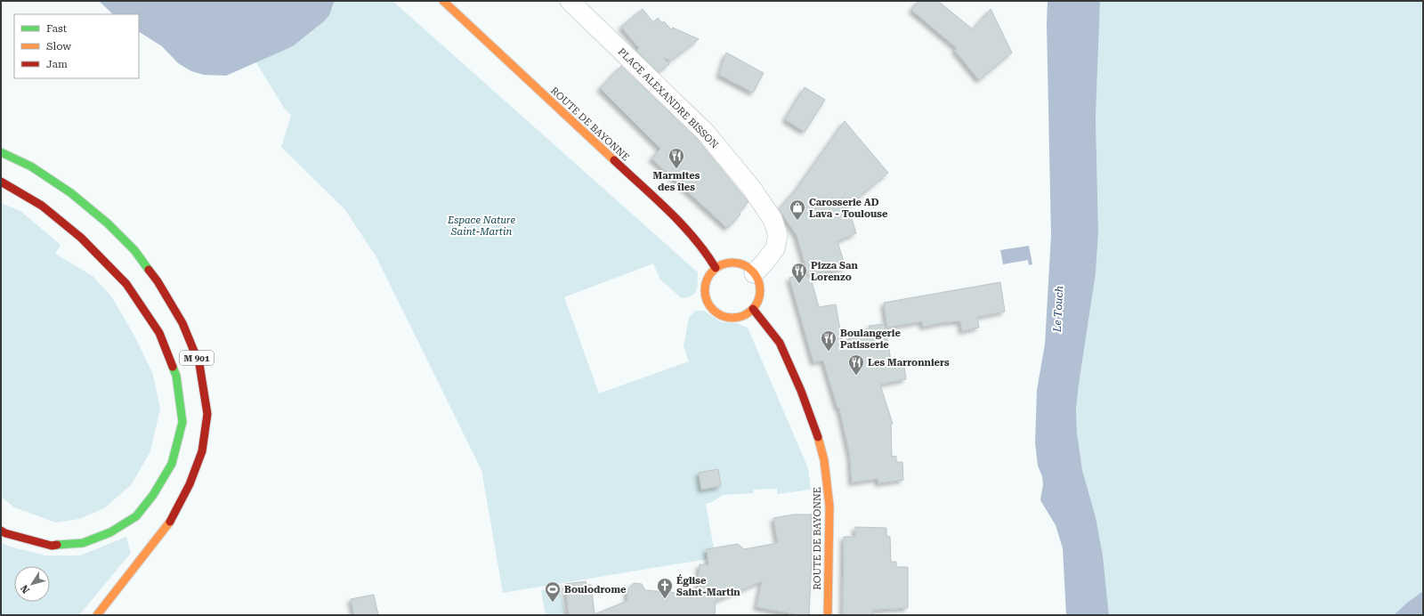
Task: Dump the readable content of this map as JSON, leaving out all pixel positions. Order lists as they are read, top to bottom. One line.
{"streets":{"main road":["ROUTE DE BAYONNE","M 901"],"street":["PLACE ALEXANDRE BISSON"]},"crossings":[["PLACE ALEXANDRE BISSON","ROUTE DE BAYONNE"]],"water":["Le Touch"],"parks":["Espace Nature Saint-Martin"],"places":{"restaurant":["Marmites des îles","Pizza San Lorenzo","Boulangerie Patisserie","Les Marronniers"],"shop":["Carosserie AD Lava - Toulouse"],"church":["Église Saint-Martin"],"sports":["Boulodrome"]},"legend":["Fast","Slow","Jam"],"north":"bottom left"}
